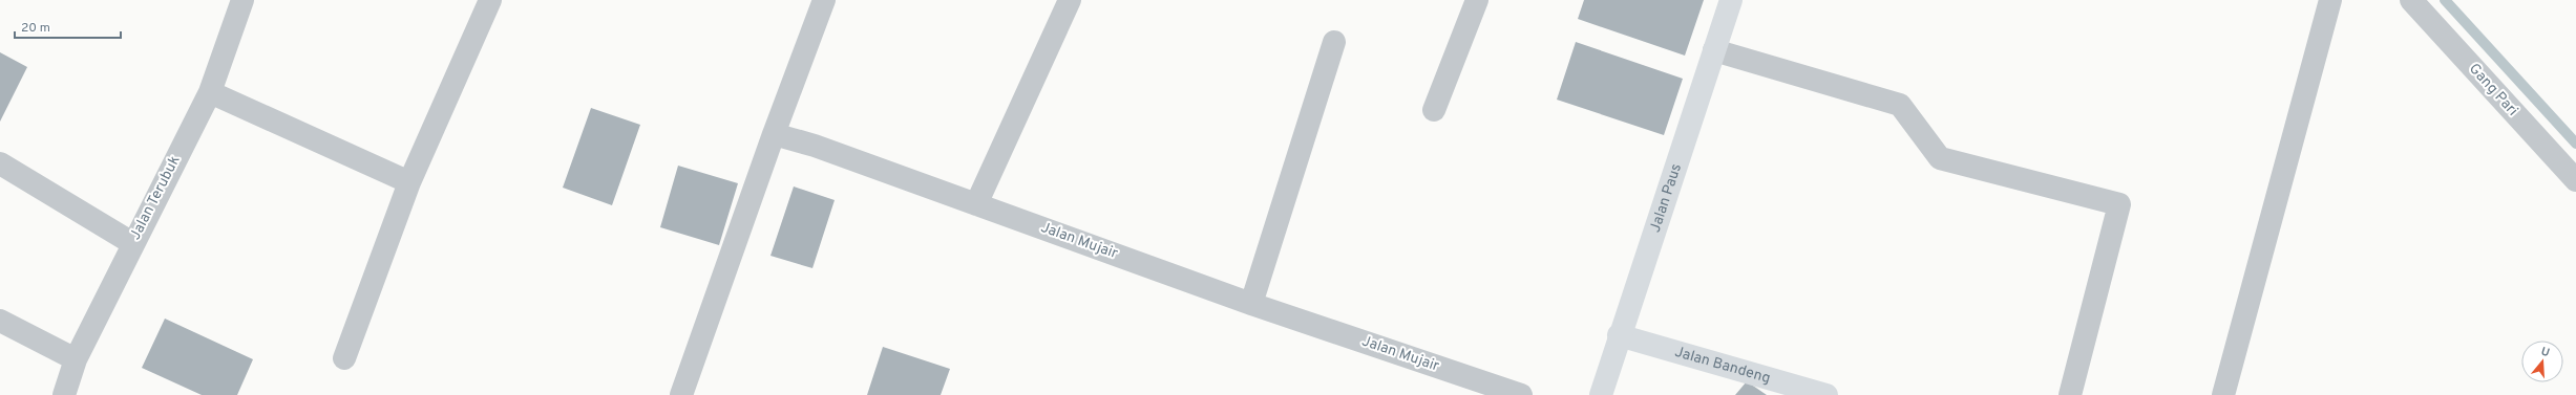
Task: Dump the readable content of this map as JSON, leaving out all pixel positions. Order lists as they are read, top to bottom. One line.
{"streets":{"main road":["Jalan Paus","Jalan Bandeng"],"street":["Gang Pari","Jalan Terubuk","Jalan Mujair"]},"crossings":[["Jalan Paus","Jalan Bandeng"]],"scale_bar":"20 m","north":"top"}
